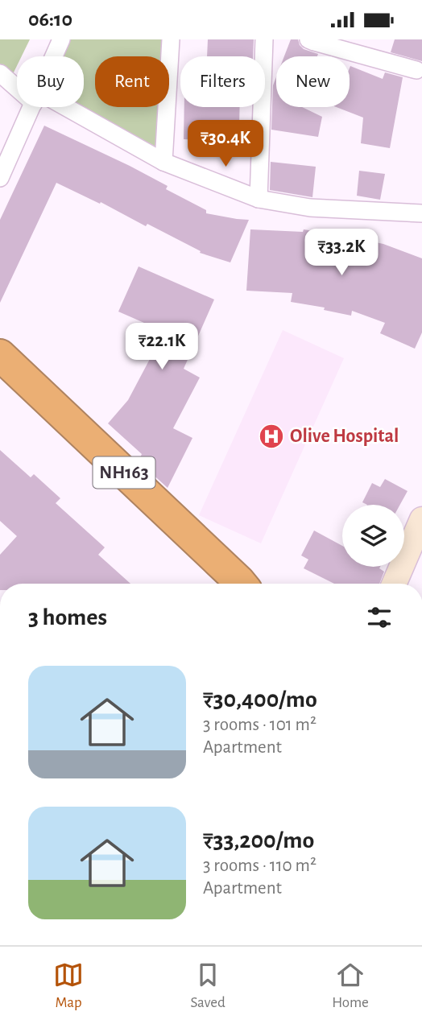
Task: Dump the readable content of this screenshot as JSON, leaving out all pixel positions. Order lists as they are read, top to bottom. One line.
{"streets":{"highway":["NH163"]},"places":{"hospital":["Olive Hospital"]},"page":{"status":"06:10","chip":["Buy","Rent","Filters","New"],"price":["₹30.4K","₹33.2K","₹22.1K"],"heading":"3 homes","list":[{"name":"₹30,400/mo","note":"3 rooms · 101 m² · Apartment"},{"name":"₹33,200/mo","note":"3 rooms · 110 m² · Apartment"}],"tabs":["Map","Saved","Home"]}}
